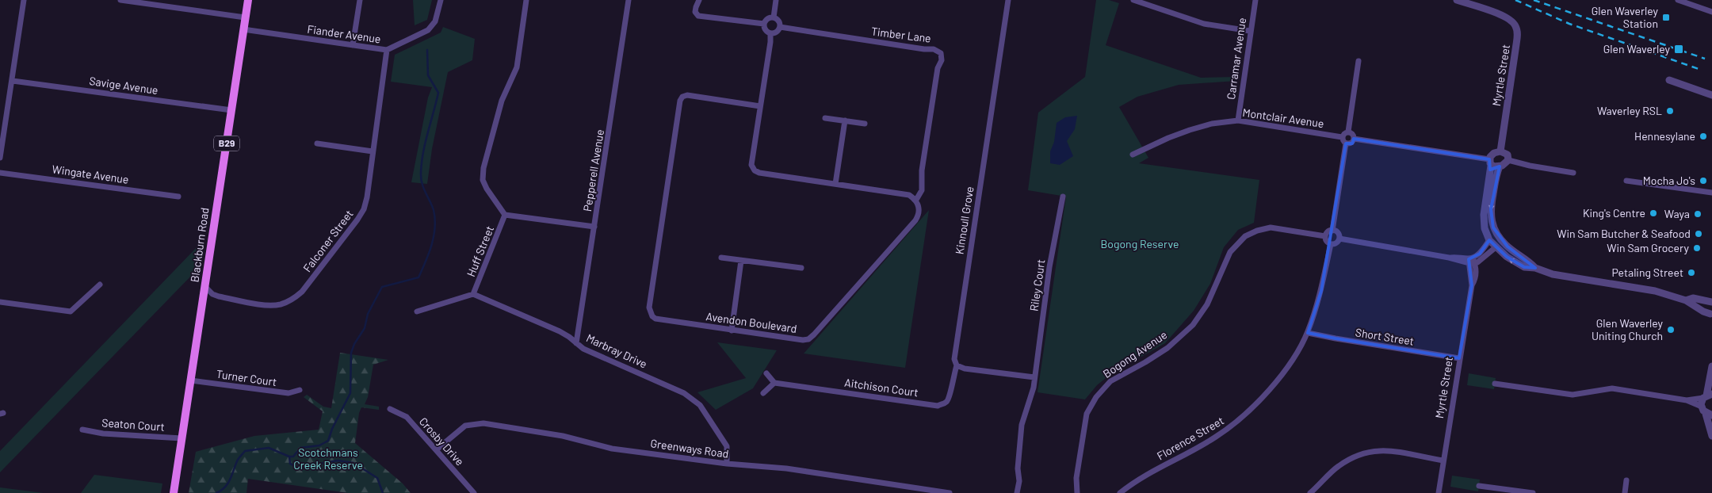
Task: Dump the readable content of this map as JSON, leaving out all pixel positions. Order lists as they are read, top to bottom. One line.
{"streets":{"main road":["B29","Blackburn Road"],"street":["Fiander Avenue","Timber Lane","Carramar Avenue","Myrtle Street","Savige Avenue","Montclair Avenue","Pepperell Avenue","Wingate Avenue","Kinnoull Grove","Falconer Street","Huff Street","Riley Court","Avendon Boulevard","Short Street","Marbray Drive","Bogong Avenue","Turner Court","Aitchison Court","Seaton Court","Florence Street","Crosby Drive","Greenways Road"]},"crossings":[["Fiander Avenue","Falconer Street"],["Fiander Avenue","Blackburn Road"],["Timber Lane","Avendon Boulevard"],["Carramar Avenue","Montclair Avenue"],["Myrtle Street","Short Street"],["Savige Avenue","Blackburn Road"],["Pepperell Avenue","Marbray Drive"],["Kinnoull Grove","Aitchison Court"],["Falconer Street","Blackburn Road"],["Blackburn Road","Turner Court"],["Blackburn Road","Seaton Court"],["Huff Street","Marbray Drive"],["Short Street","Florence Street"],["Marbray Drive","Greenways Road"],["Bogong Avenue","Florence Street"],["Crosby Drive","Greenways Road"]],"parks":["Bogong Reserve","Scotchmans Creek Reserve"],"places":{"transit":["Glen Waverley Station","Glen Waverley"],"other":["Waverley RSL","Hennesylane","Mocha Jo's","King's Centre","Waya","Win Sam Butcher & Seafood","Win Sam Grocery","Petaling Street","Glen Waverley Uniting Church"]}}
